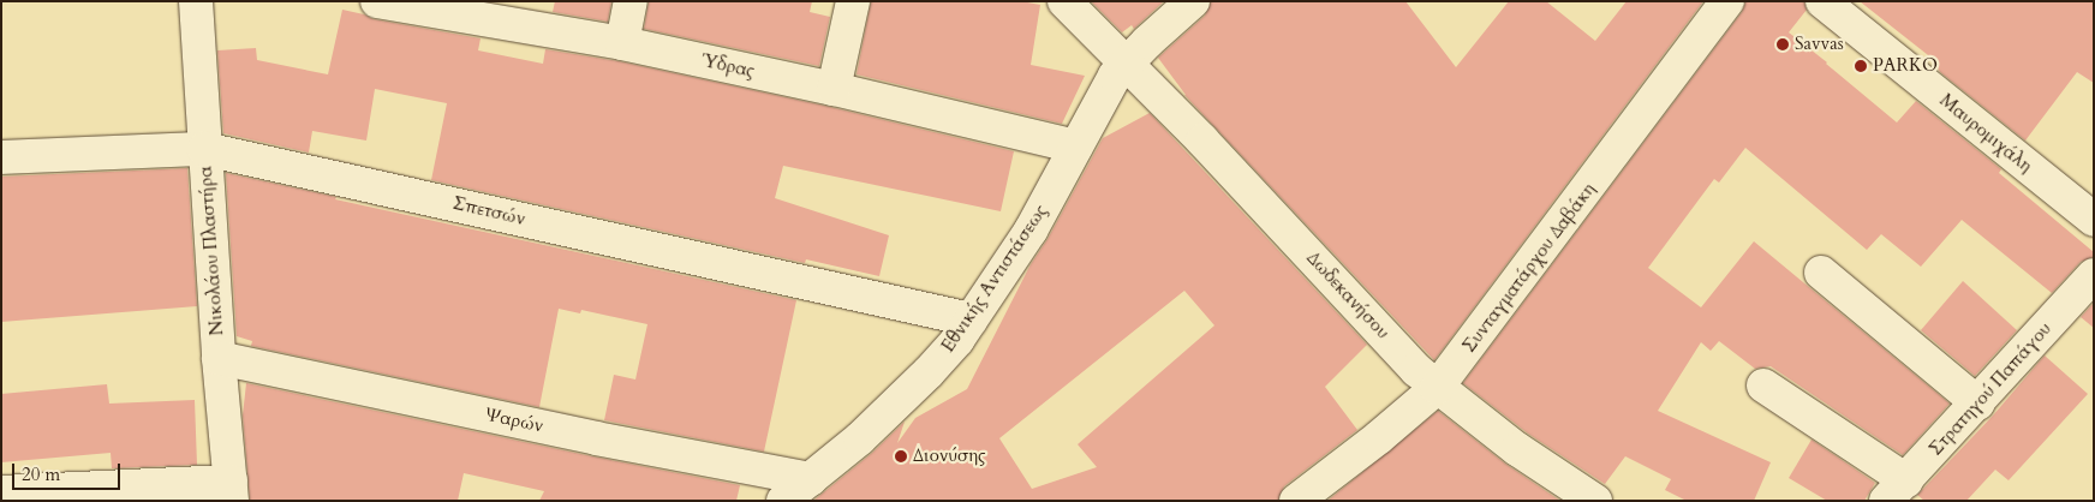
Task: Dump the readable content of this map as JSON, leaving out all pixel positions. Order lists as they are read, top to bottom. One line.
{"streets":{"street":["Ύδρας","Μαυρομιχάλη","Σπετσών","Νικολάου Πλαστήρα","Συνταγματάρχου Δαβάκη","Εθνικής Αντιστάσεως","Δωδεκανήσου","Στρατηγού Παπάγου","Ψαρών"]},"crossings":[["Ύδρας","Εθνικής Αντιστάσεως"],["Σπετσών","Νικολάου Πλαστήρα"],["Σπετσών","Εθνικής Αντιστάσεως"],["Νικολάου Πλαστήρα","Ψαρών"],["Συνταγματάρχου Δαβάκη","Δωδεκανήσου"],["Εθνικής Αντιστάσεως","Δωδεκανήσου"],["Εθνικής Αντιστάσεως","Ψαρών"]],"places":["Savvas","PARKO","Διονύσης"],"scale_bar":"20 m"}
